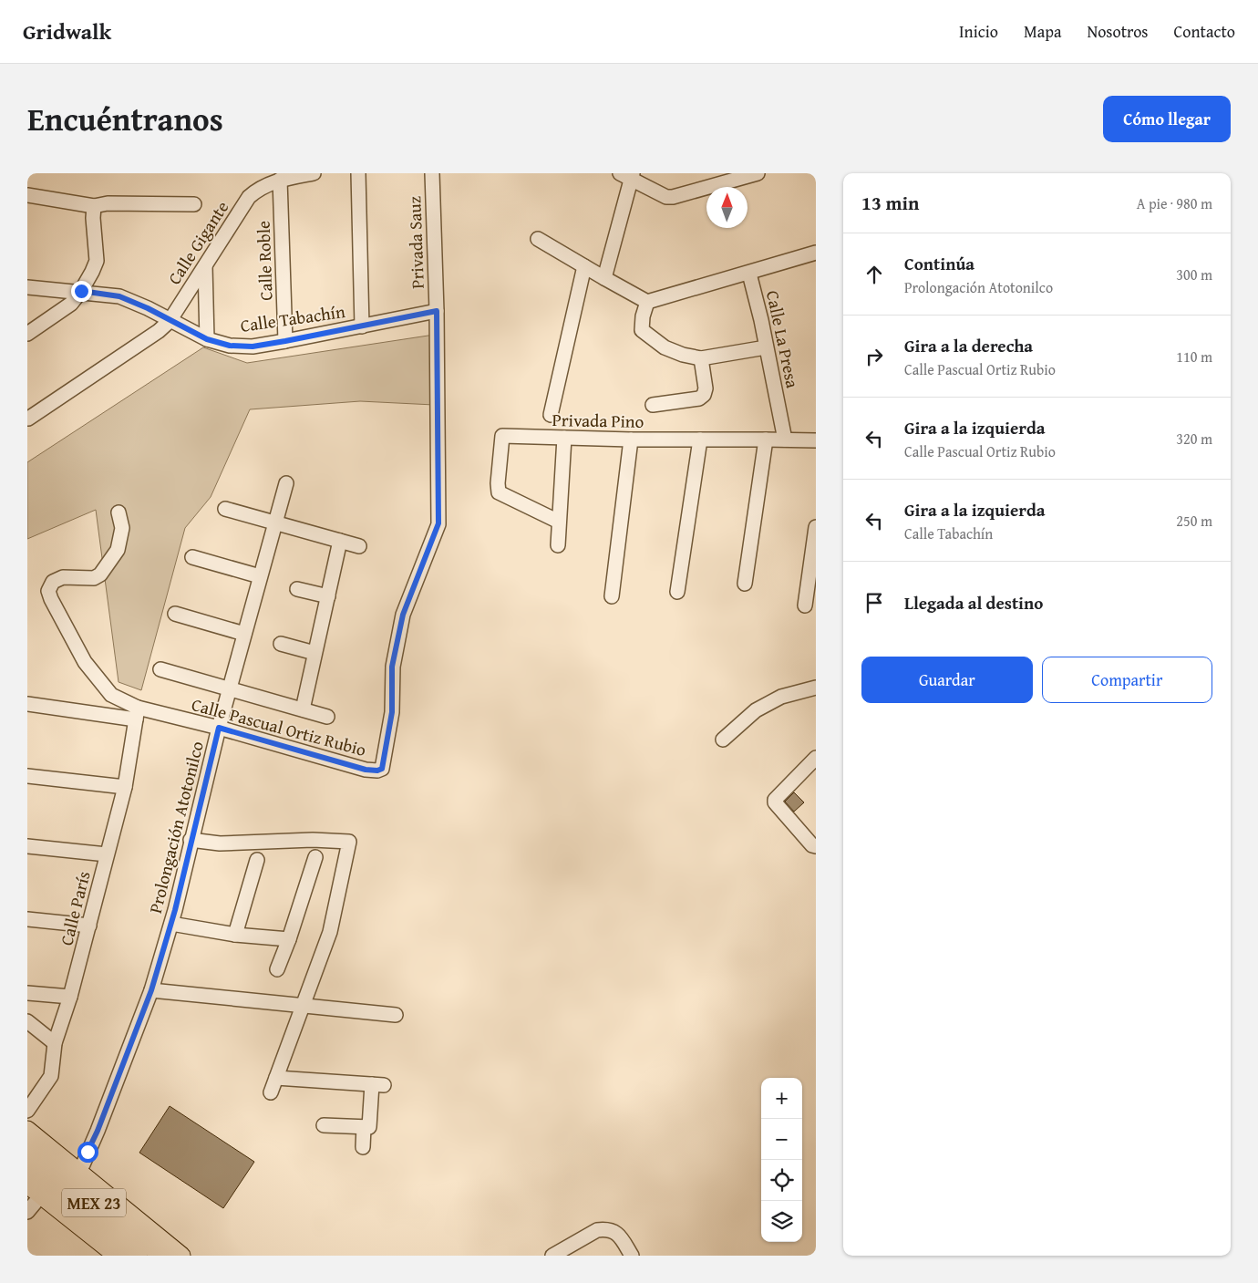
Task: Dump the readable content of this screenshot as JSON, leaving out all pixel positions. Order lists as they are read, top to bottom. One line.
{"streets":{"main road":["MEX 23"],"street":["Calle Gigante","Privada Sauz","Calle Roble","Calle Tabachín","Calle La Presa","Privada Pino","Calle Pascual Ortiz Rubio","Prolongación Atotonilco","Calle París"]},"crossings":[["Calle Gigante","Calle Roble"],["Calle Gigante","Calle Tabachín"],["Privada Sauz","Calle Tabachín"],["Privada Sauz","Calle Pascual Ortiz Rubio"],["Calle Roble","Calle Tabachín"],["Calle Tabachín","Calle Pascual Ortiz Rubio"],["Calle La Presa","Privada Pino"],["Calle Pascual Ortiz Rubio","Prolongación Atotonilco"],["Calle Pascual Ortiz Rubio","Calle París"]],"north":"top","page":{"header":"Gridwalk","nav":["Inicio","Mapa","Nosotros","Contacto"],"title":"Encuéntranos","buttons":["Cómo llegar",["Guardar","Compartir"]],"heading":["13 min","A pie · 980 m"],"list":[["Continúa","Prolongación Atotonilco","300 m"],["Gira a la derecha","Calle Pascual Ortiz Rubio","110 m"],["Gira a la izquierda","Calle Pascual Ortiz Rubio","320 m"],["Gira a la izquierda","Calle Tabachín","250 m"],"Llegada al destino"],"map_buttons":["+","−"]}}
